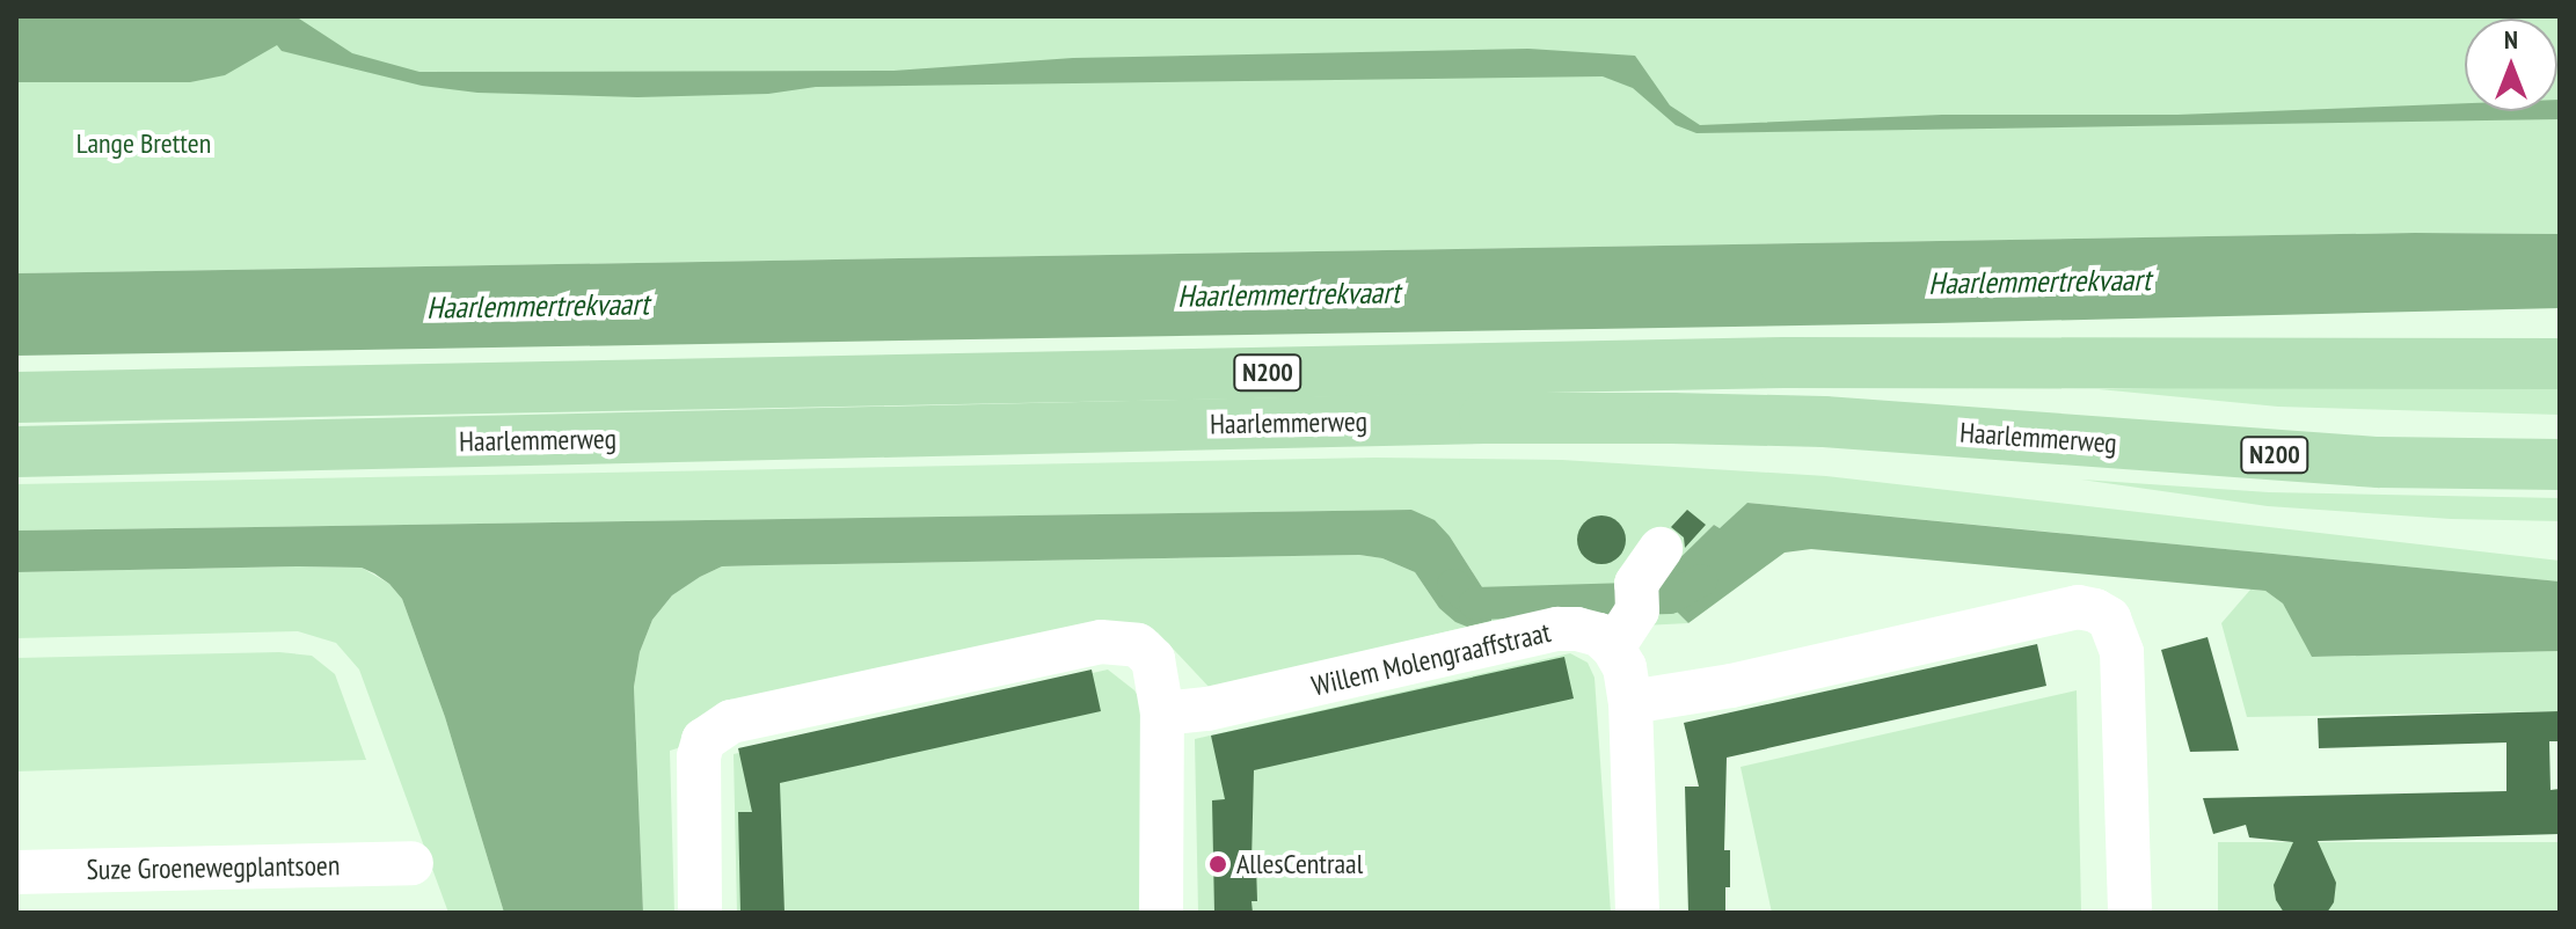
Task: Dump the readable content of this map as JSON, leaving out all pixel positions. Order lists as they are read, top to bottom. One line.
{"streets":{"main road":["N200","Haarlemmerweg"],"street":["Willem Molengraaffstraat","Suze Groenewegplantsoen"]},"water":["Haarlemmertrekvaart"],"parks":["Lange Bretten"],"places":["AllesCentraal"],"north":"top"}
